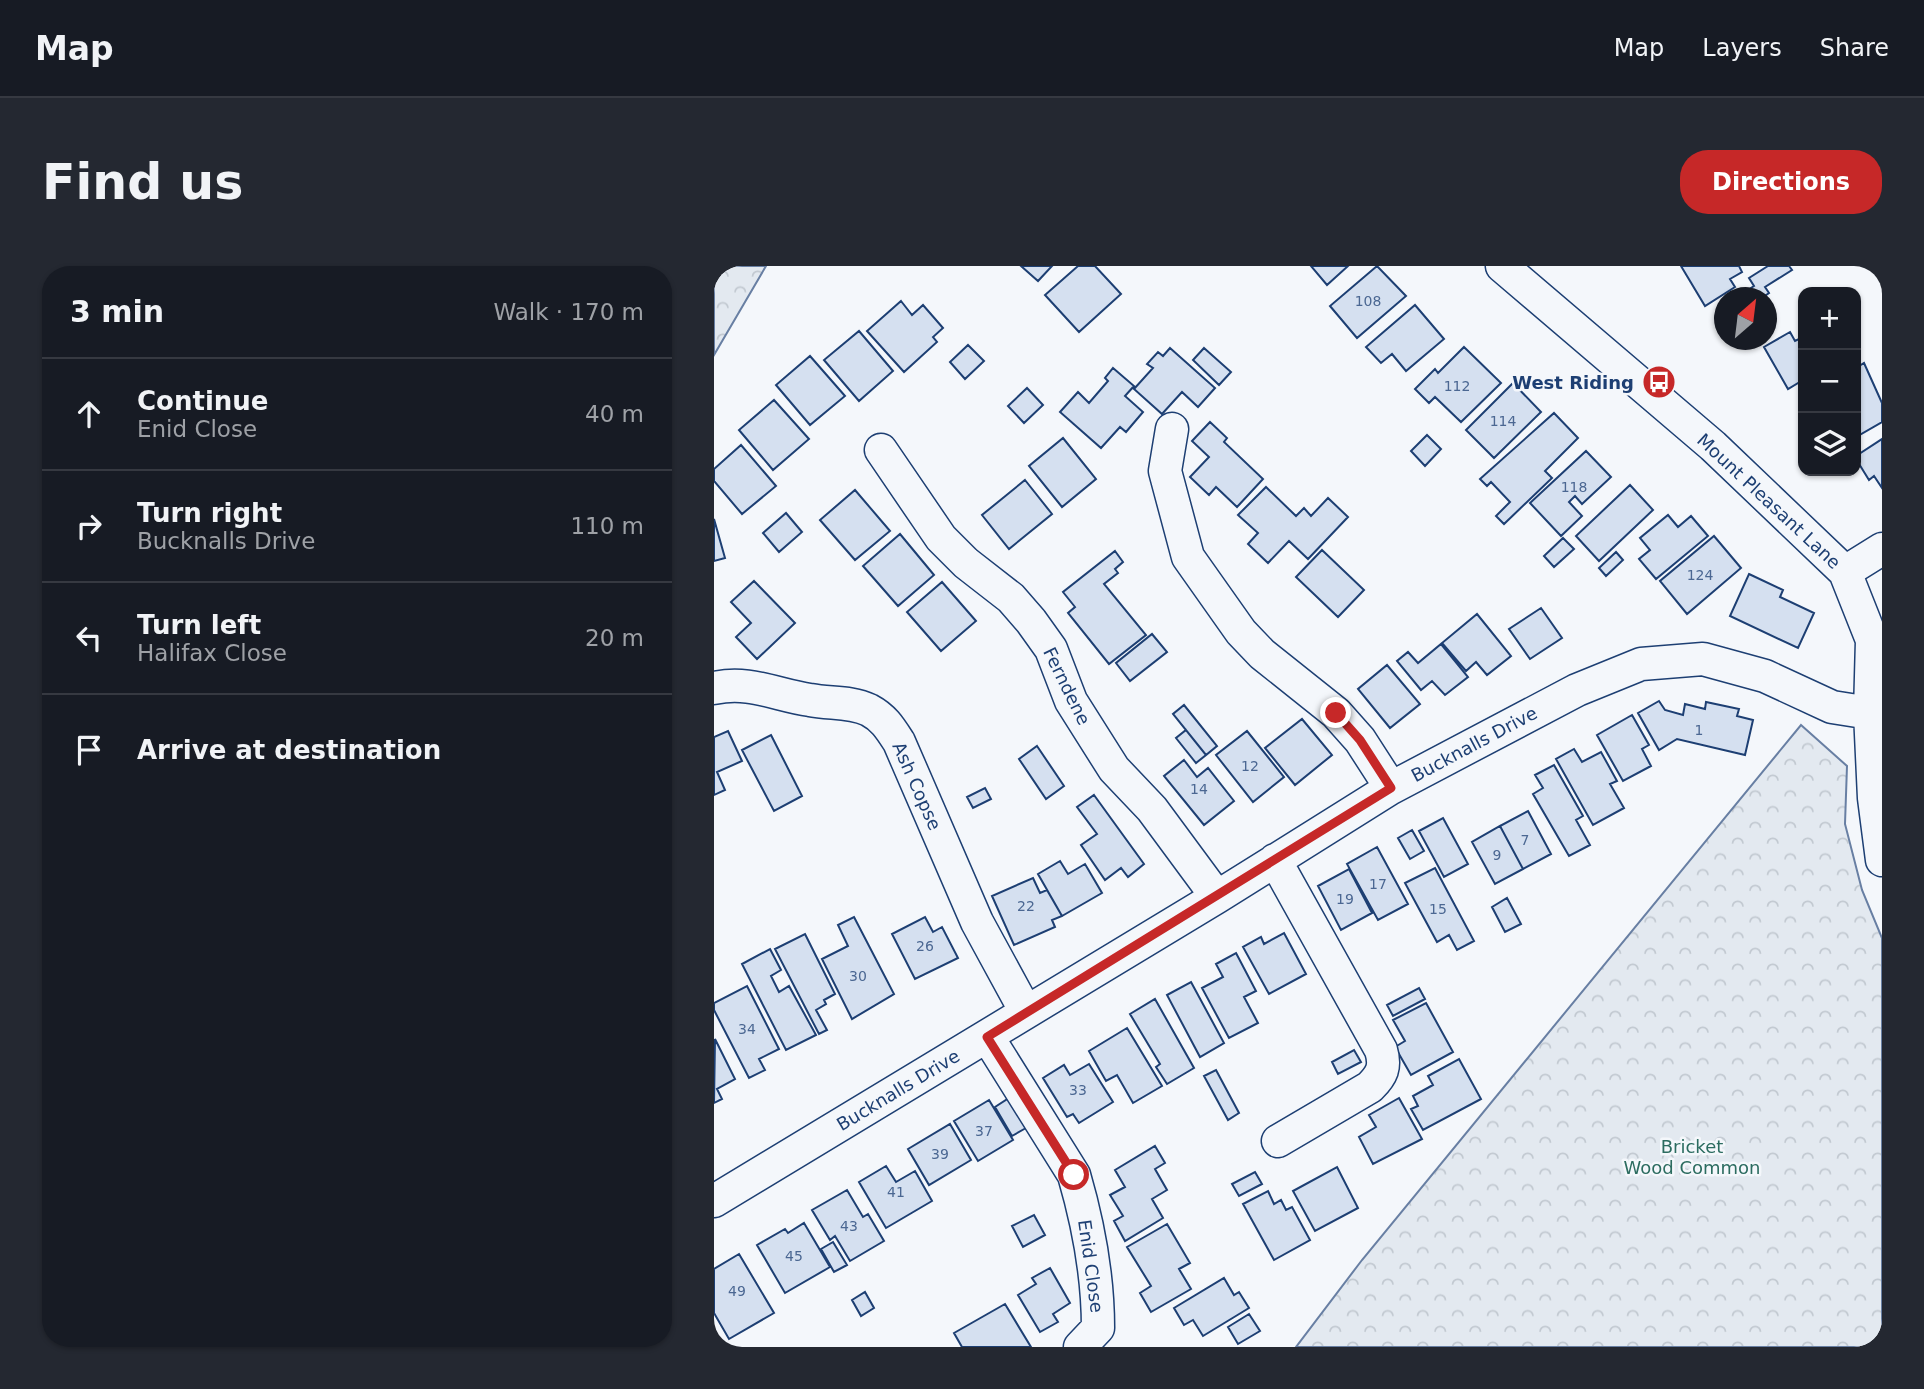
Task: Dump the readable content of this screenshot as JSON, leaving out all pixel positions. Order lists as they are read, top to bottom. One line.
{"streets":{"street":["Mount Pleasant Lane","Ferndene","Bucknalls Drive","Ash Copse","Enid Close"]},"crossings":[["Mount Pleasant Lane","Bucknalls Drive"],["Ferndene","Bucknalls Drive"],["Bucknalls Drive","Ash Copse"],["Bucknalls Drive","Enid Close"]],"parks":["Bricket Wood Common"],"places":{"bus stop":["West Riding"]},"house_numbers":["108","112","114","118","124","1","12","14","7","9","17","19","22","15","26","30","34","33","37","39","41","43","45","49"],"north":"top right","page":{"header":"Map","nav":["Map","Layers","Share"],"buttons":"Directions","title":"Find us","heading":["3 min","Walk · 170 m"],"map_buttons":["+","−"],"list":[["Continue","Enid Close","40 m"],["Turn right","Bucknalls Drive","110 m"],["Turn left","Halifax Close","20 m"],"Arrive at destination"]}}
